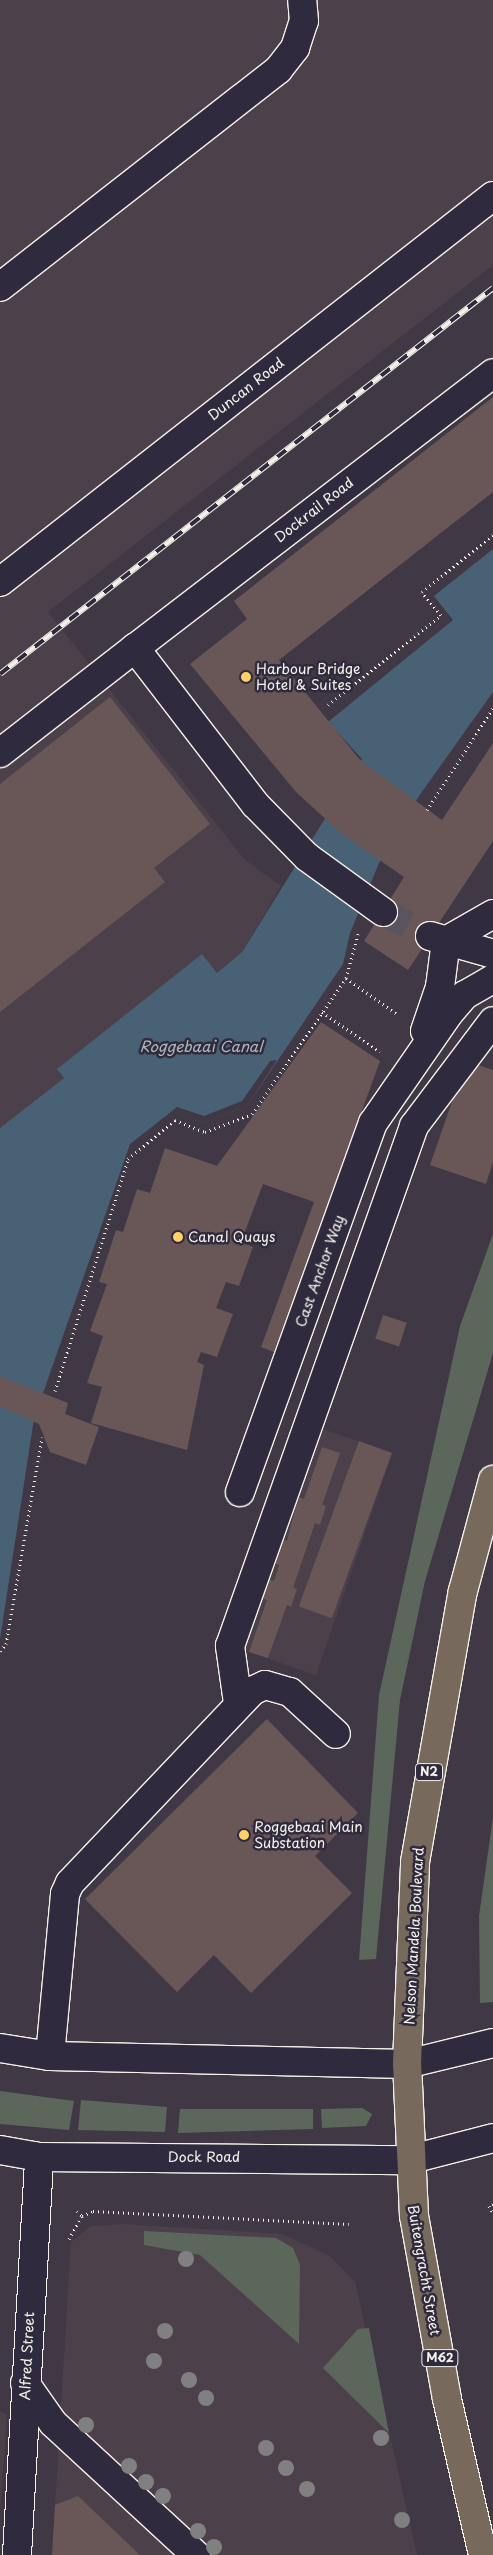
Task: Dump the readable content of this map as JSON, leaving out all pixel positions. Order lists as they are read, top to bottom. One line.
{"streets":{"main road":["N2","Nelson Mandela Boulevard","Buitengracht Street","M62"],"street":["Duncan Road","Dockrail Road","Cast Anchor Way","Dock Road","Alfred Street"]},"crossings":[["Nelson Mandela Boulevard","Dock Road"],["Nelson Mandela Boulevard","Buitengracht Street"],["Dock Road","Buitengracht Street"],["Dock Road","Alfred Street"]],"water":["Roggebaai Canal"],"places":["Harbour Bridge Hotel & Suites","Canal Quays","Roggebaai Main Substation"]}
